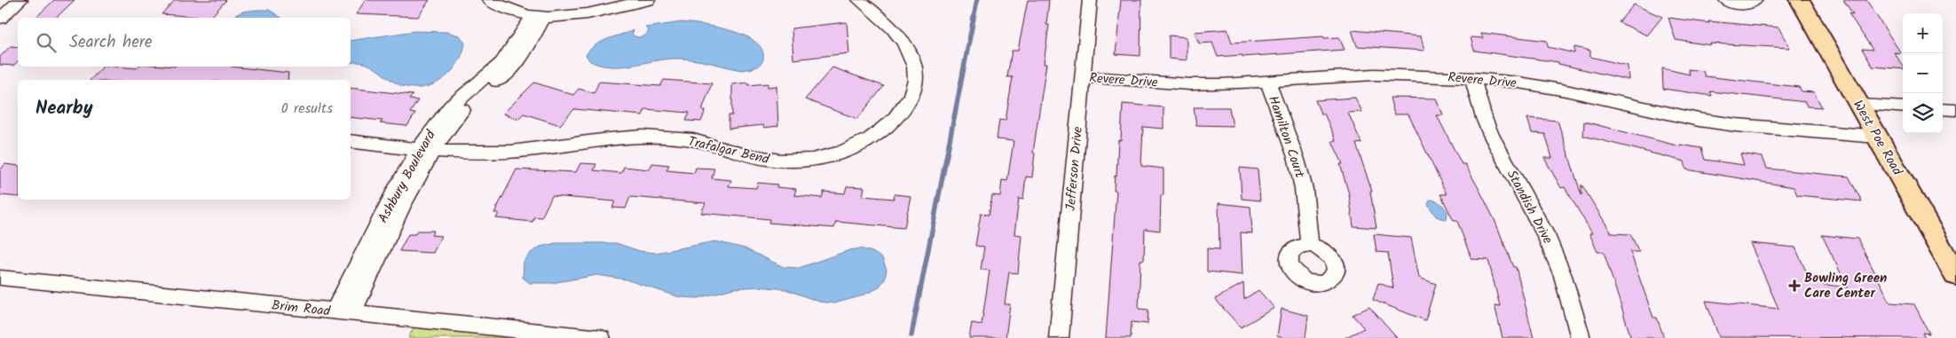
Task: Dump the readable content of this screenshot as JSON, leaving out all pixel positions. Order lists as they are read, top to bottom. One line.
{"streets":{"main road":["West Poe Road"],"street":["Revere Drive","Hamilton Court","Trafalgar Bend","Jefferson Drive","Ashbury Boulevard","Standish Drive","Brim Road"]},"crossings":[["Revere Drive","Hamilton Court"],["Revere Drive","West Poe Road"],["Revere Drive","Jefferson Drive"],["Revere Drive","Standish Drive"],["Trafalgar Bend","Ashbury Boulevard"],["Ashbury Boulevard","Brim Road"]],"places":{"health":["Bowling Green Care Center"]},"page":{"map_buttons":["+","−"],"search":"Search here","heading":["Nearby","0 results"]}}
